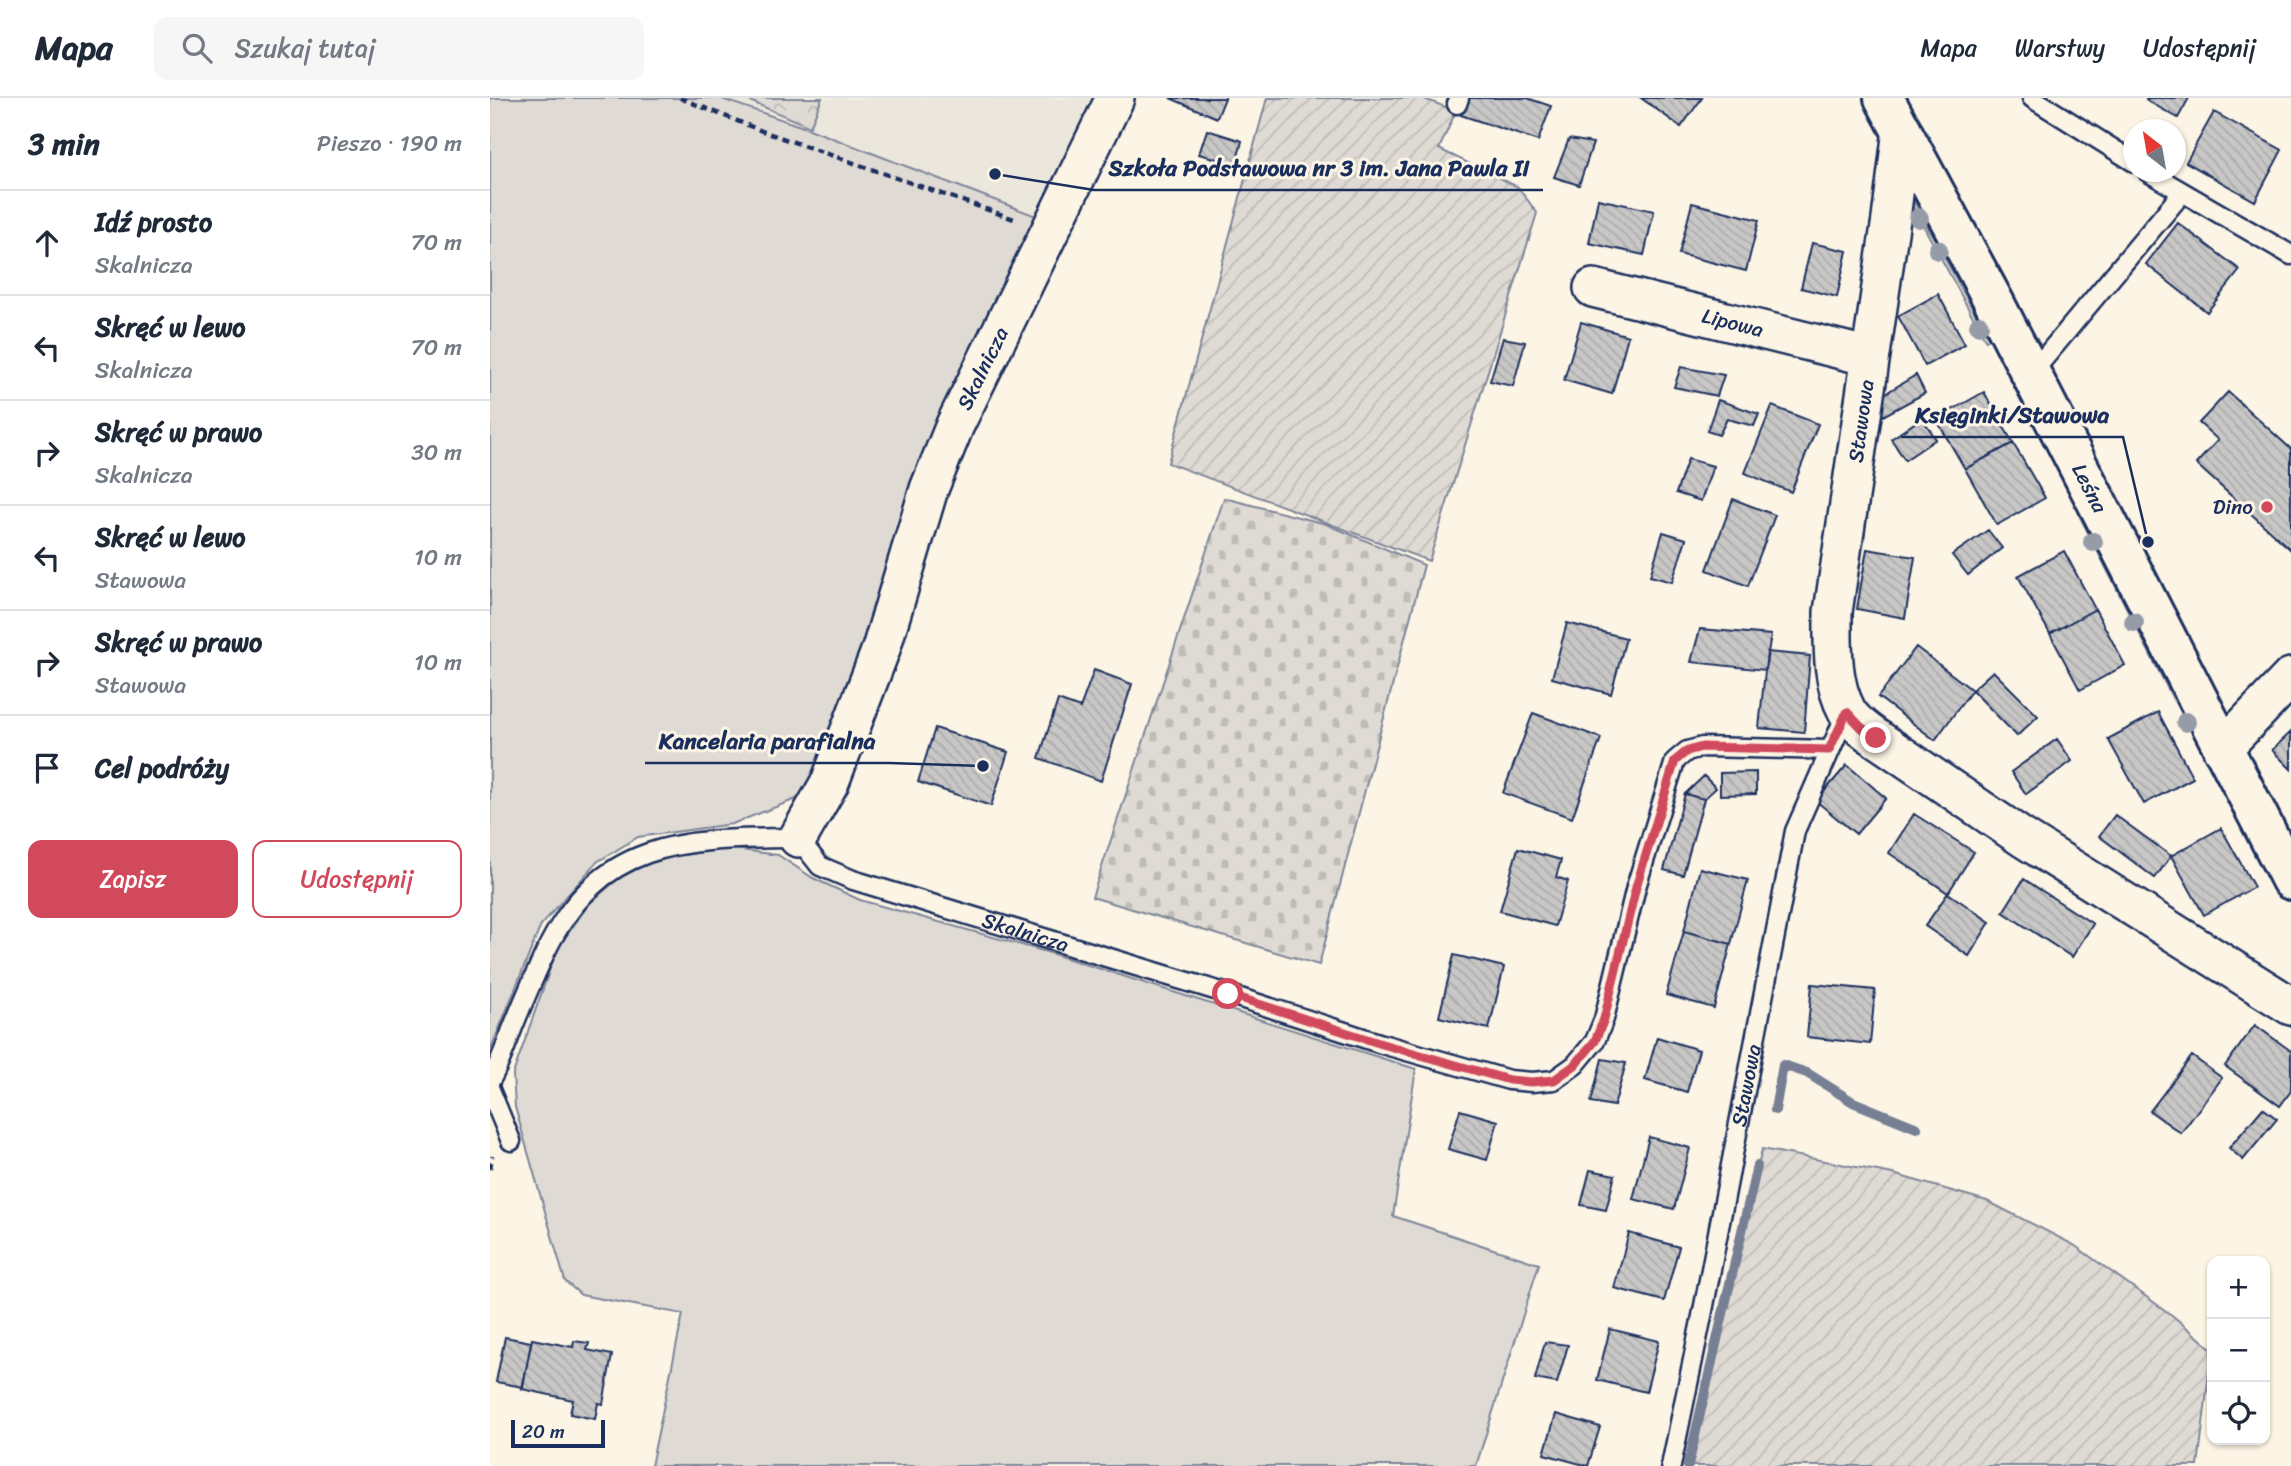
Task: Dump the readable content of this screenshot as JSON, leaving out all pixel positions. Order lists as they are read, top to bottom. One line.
{"streets":{"main road":["Leśna"],"street":["Lipowa","Skalnicza","Stawowa"]},"crossings":[["Lipowa","Stawowa"],["Skalnicza","Stawowa"],["Stawowa","Leśna"]],"places":["Szkoła Podstawowa nr 3 im. Jana Pawla II","Dino","Księginki/Stawowa","Kancelaria parafialna"],"scale_bar":"20 m","north":"top left","page":{"header":"Mapa","search":"Szukaj tutaj","nav":["Mapa","Warstwy","Udostępnij"],"heading":["3 min","Pieszo · 190 m"],"list":[["Idź prosto","Skalnicza","70 m"],["Skręć w lewo","Skalnicza","70 m"],["Skręć w prawo","Skalnicza","30 m"],["Skręć w lewo","Stawowa","10 m"],["Skręć w prawo","Stawowa","10 m"],"Cel podróży"],"buttons":["Zapisz","Udostępnij"],"map_buttons":["+","−"],"scale":"20 m"}}
